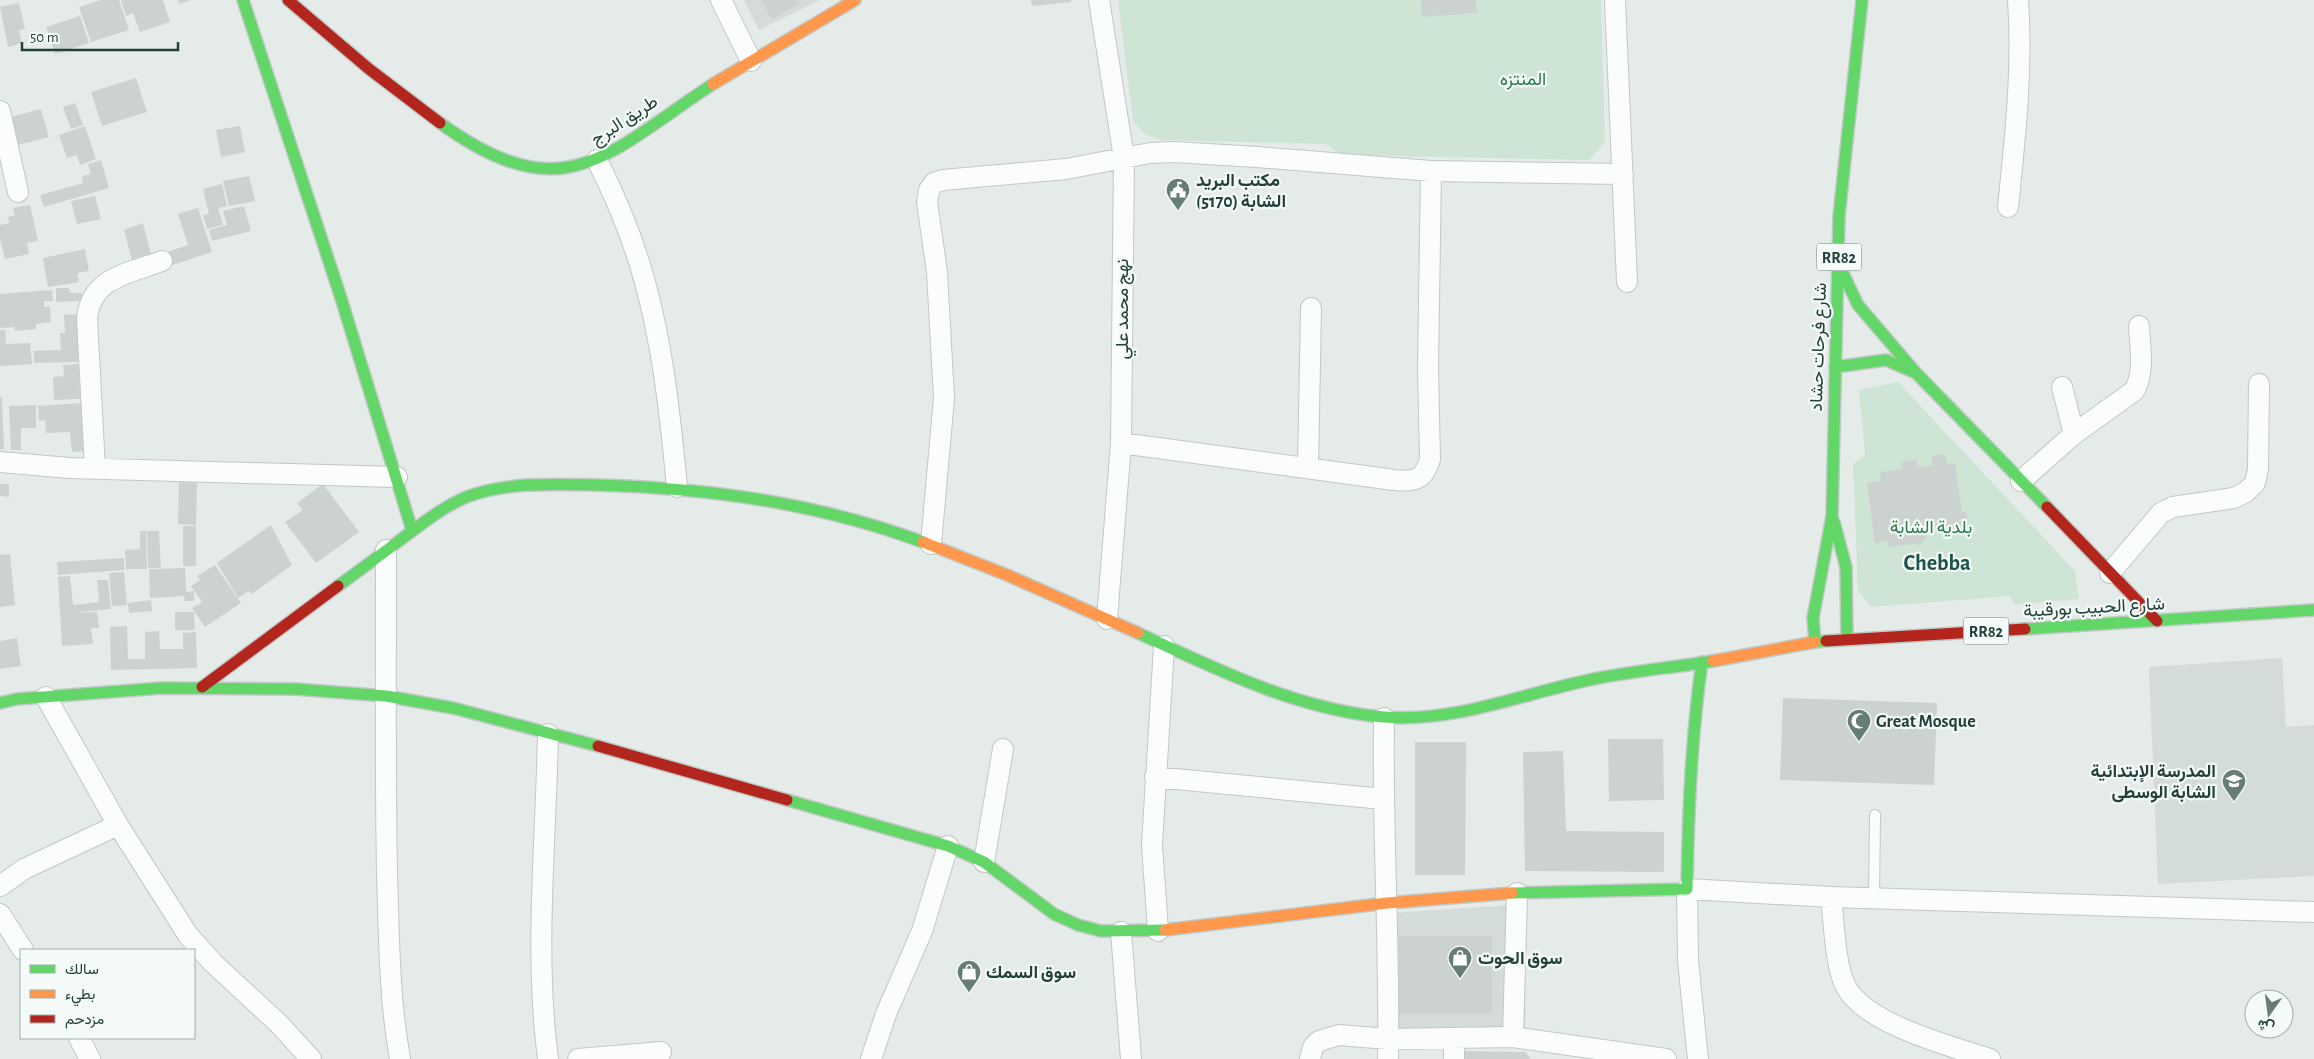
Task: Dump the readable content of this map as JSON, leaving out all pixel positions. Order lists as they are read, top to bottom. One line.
{"streets":{"main road":["طريق البرج","RR82","شارع فرحات حشاد","شارع الحبيب بورقيبة"],"street":["نهج محمد علي"]},"crossings":[["نهج محمد علي","شارع الحبيب بورقيبة"],["شارع فرحات حشاد","شارع الحبيب بورقيبة"]],"districts":["Chebba"],"parks":["المنتزه","بلدية الشابة"],"places":{"public building":["مكتب البريد الشابة (5170)"],"mosque":["Great Mosque"],"school or university":["المدرسة الإبتدائية الشابة الوسطى"],"shop":["سوق الحوت","سوق السمك"]},"legend":["سالك","بطيء","مزدحم"],"scale_bar":"50 m","north":"bottom"}
